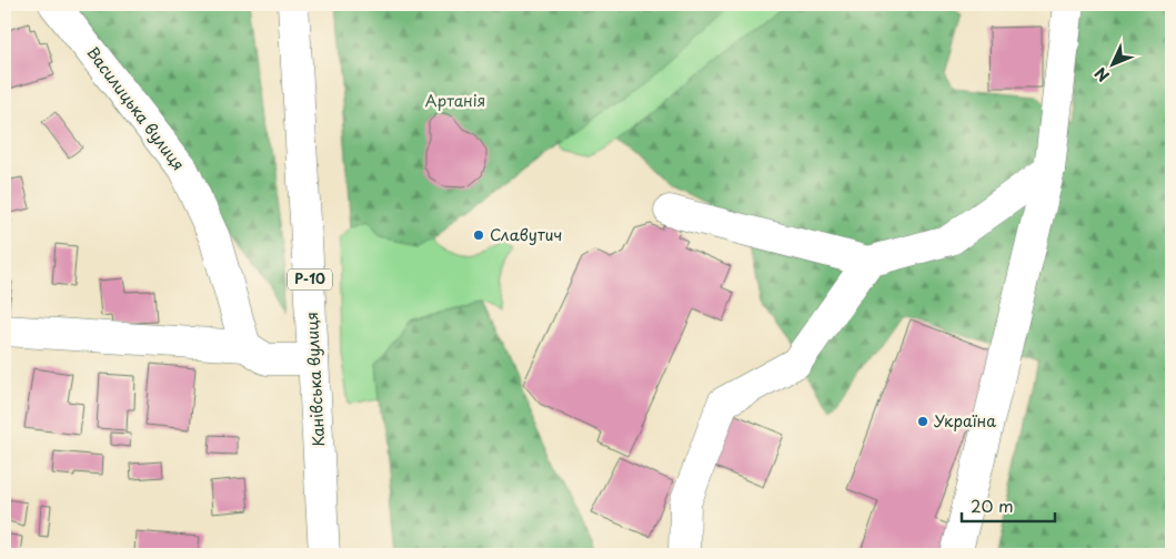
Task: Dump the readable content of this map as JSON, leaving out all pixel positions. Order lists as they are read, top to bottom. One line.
{"streets":{"street":["Василицька вулиця","Р-10","Канівська вулиця"]},"parks":["Артанія"],"places":["Славутич","Україна"],"scale_bar":"20 m","north":"bottom left"}
